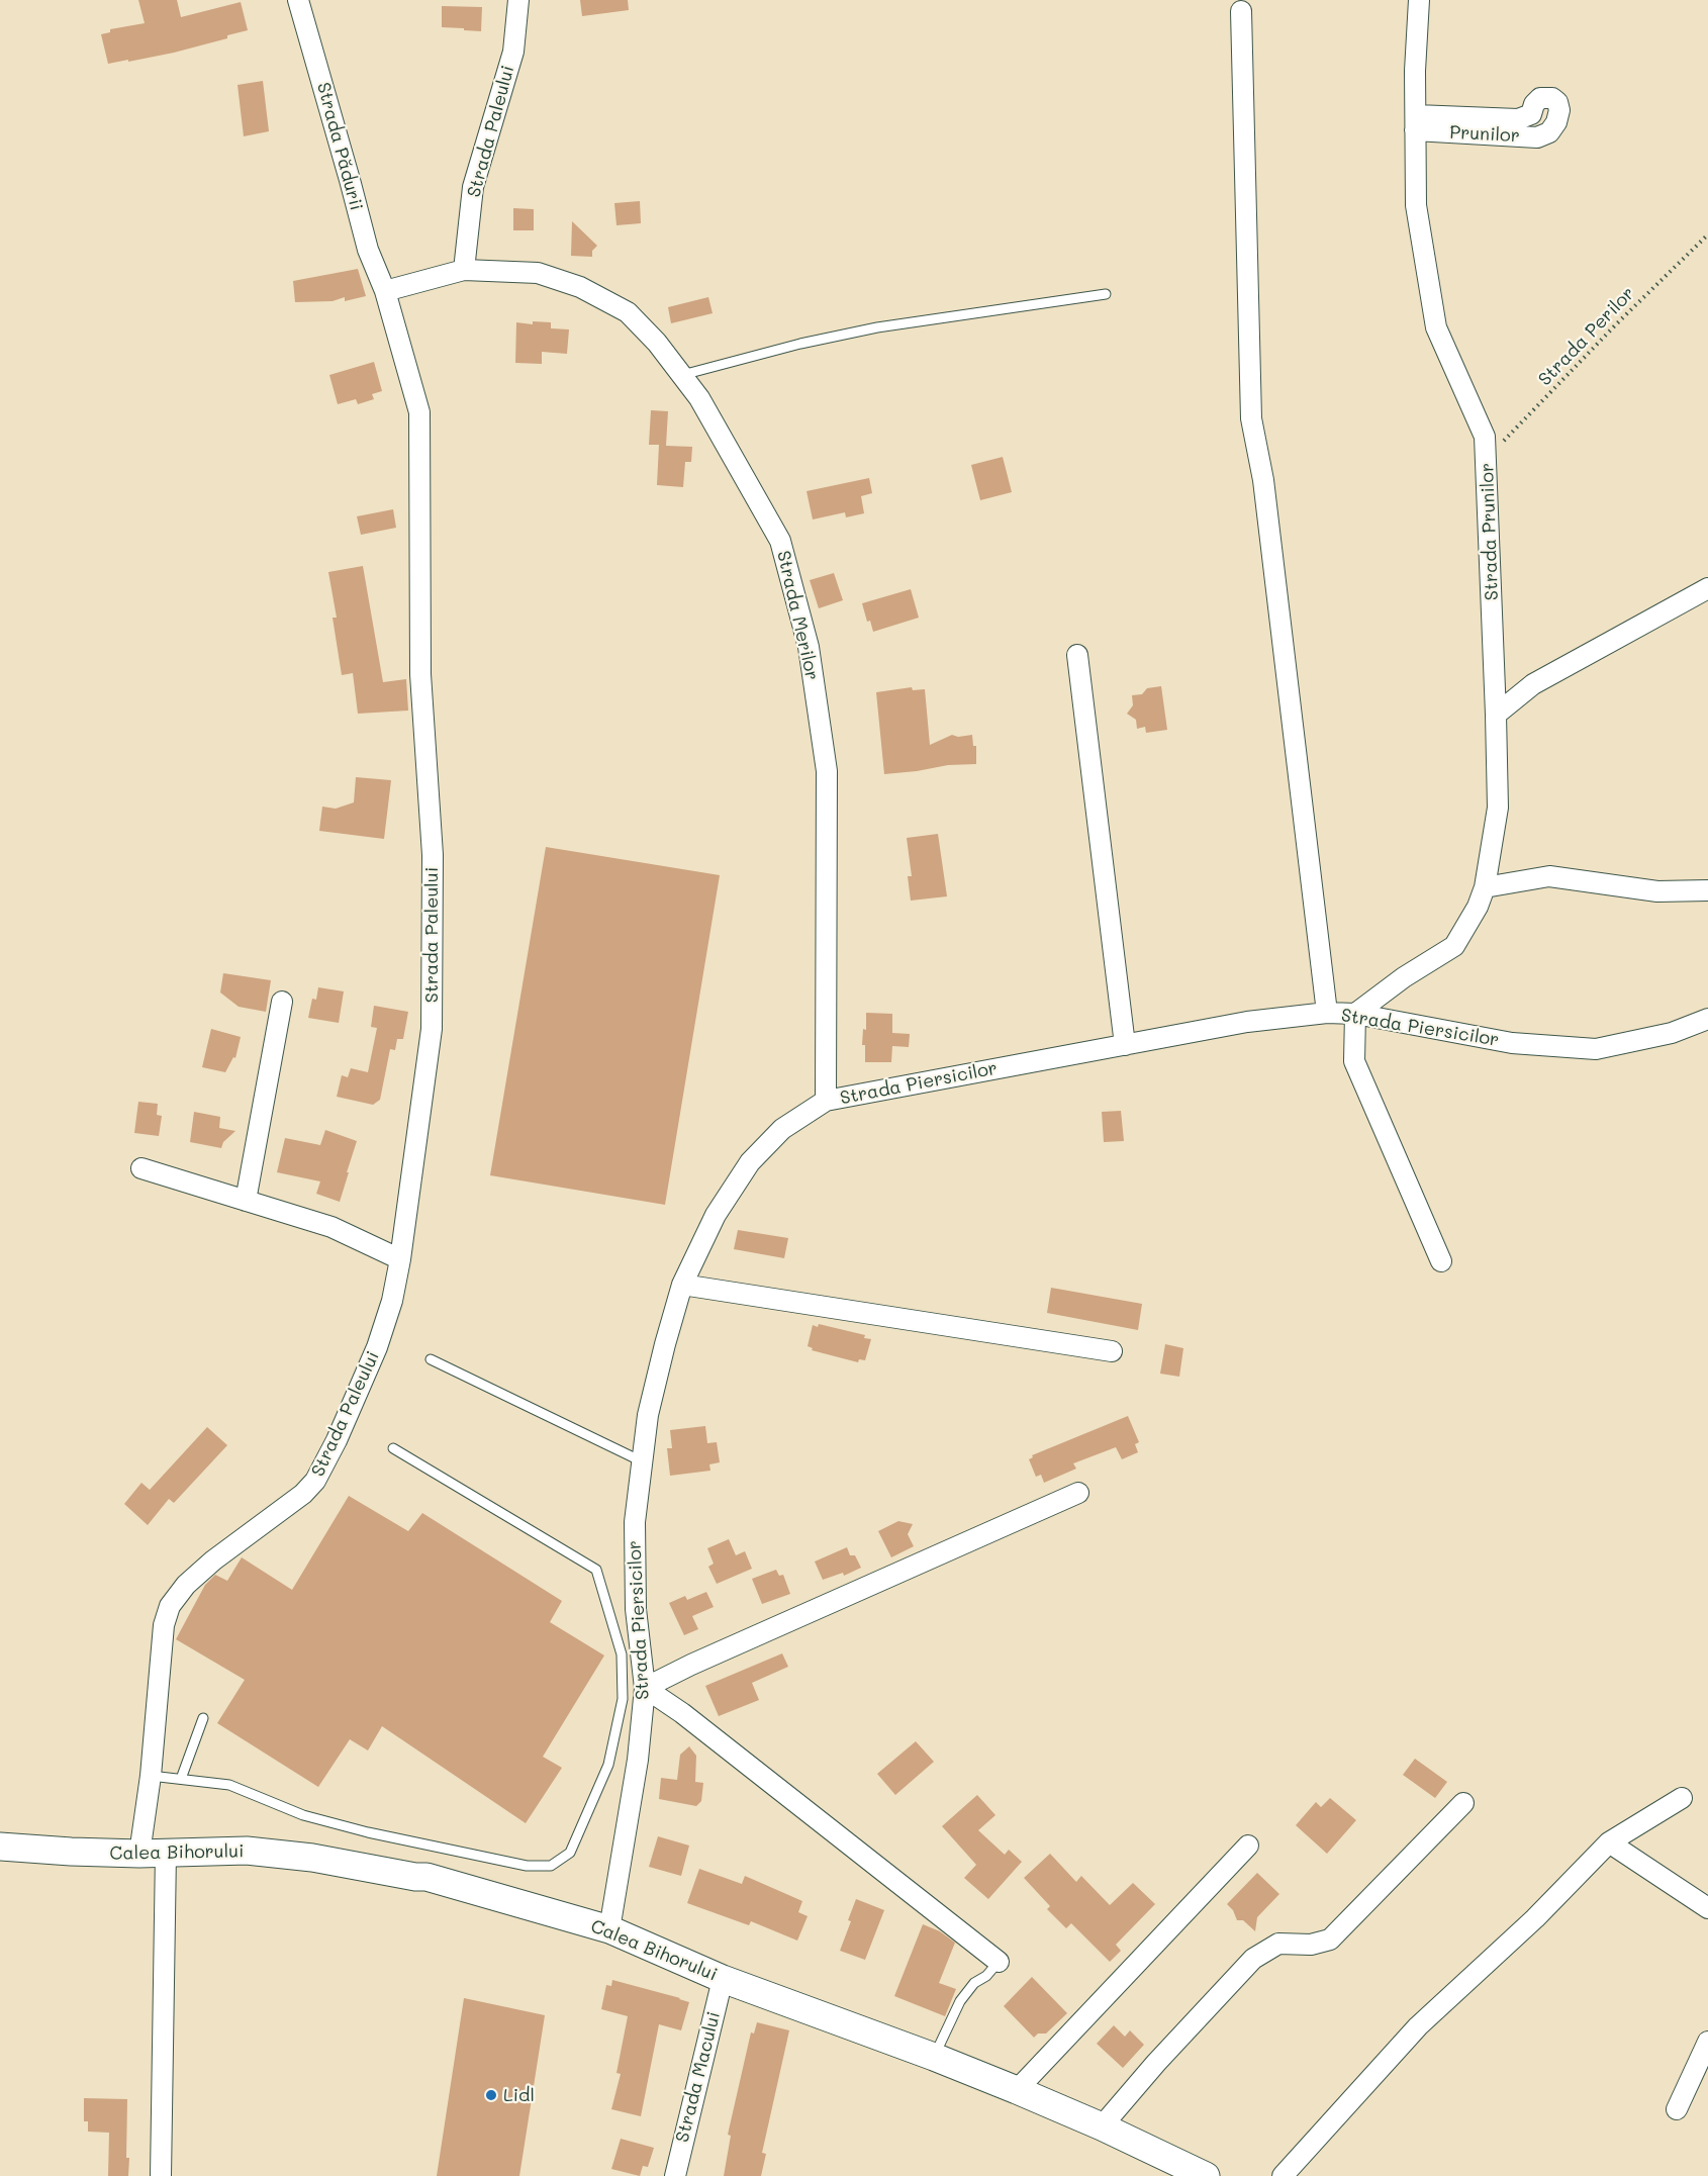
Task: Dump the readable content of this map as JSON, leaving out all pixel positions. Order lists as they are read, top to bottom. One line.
{"streets":{"main road":["Calea Bihorului"],"street":["Strada Paleului","Prunilor","Strada Pădurii","Strada Prunilor","Strada Merilor","Strada Piersicilor","Strada Macului"],"path":["Strada Perilor"]},"crossings":[["Strada Paleului","Strada Pădurii"],["Strada Paleului","Strada Merilor"],["Strada Paleului","Calea Bihorului"],["Prunilor","Strada Prunilor"],["Strada Perilor","Strada Prunilor"],["Strada Prunilor","Strada Piersicilor"],["Strada Merilor","Strada Piersicilor"],["Strada Piersicilor","Calea Bihorului"],["Calea Bihorului","Strada Macului"]],"places":["Lidl"]}
